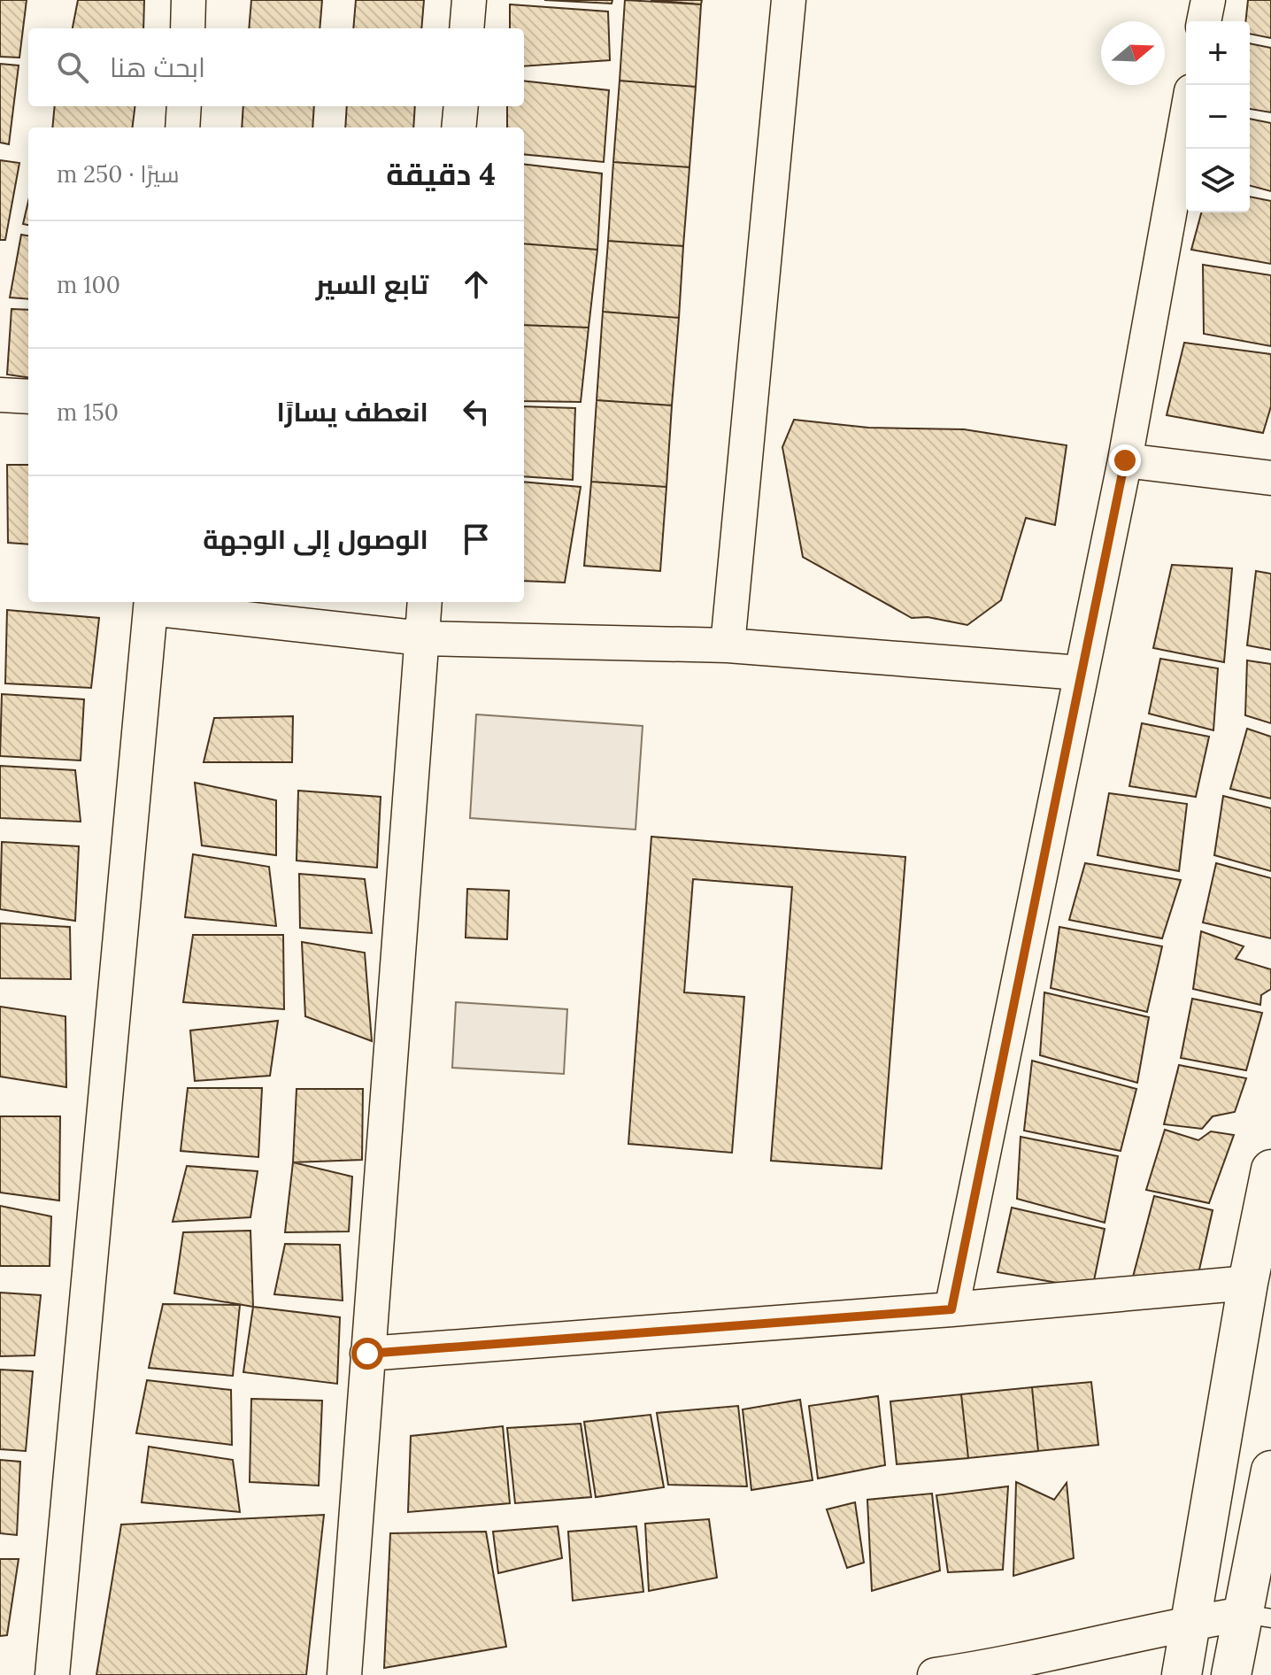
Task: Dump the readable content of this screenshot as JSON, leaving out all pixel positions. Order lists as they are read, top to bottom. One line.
{"north":"right","page":{"map_buttons":["+","−"],"search":"ابحث هنا","heading":["4 دقيقة","سيرًا · 250 m"],"list":[["تابع السير","100 m"],["انعطف يسارًا","150 m"],"الوصول إلى الوجهة"]}}
